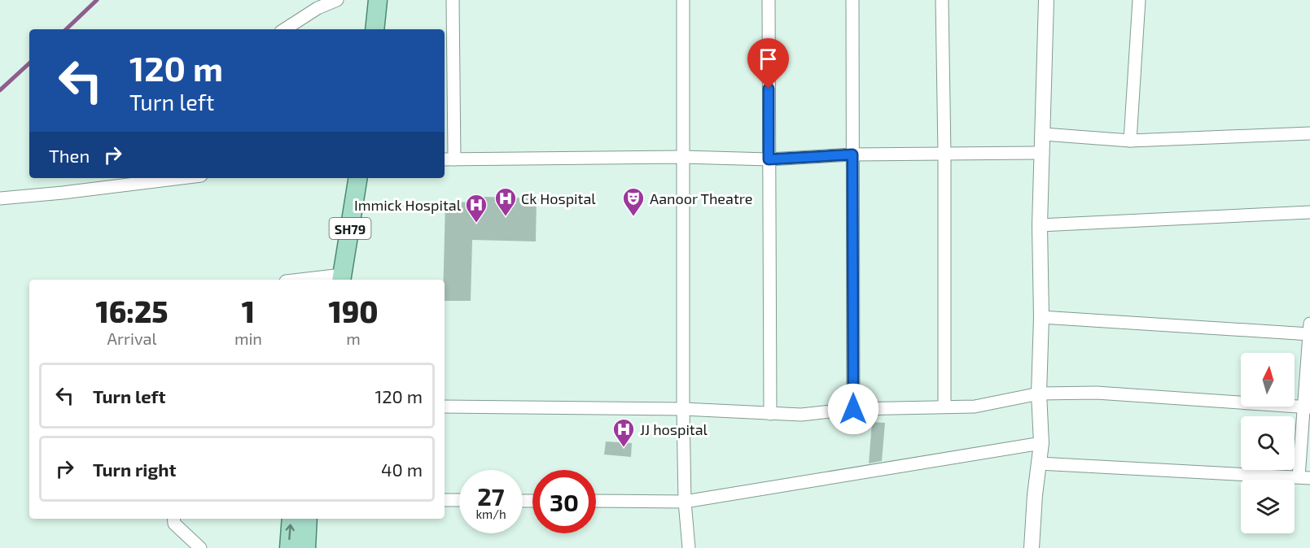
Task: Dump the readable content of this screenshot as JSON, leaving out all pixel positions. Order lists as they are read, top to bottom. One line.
{"streets":{"main road":["SH79"]},"places":{"hospital":["Ck Hospital","Immick Hospital","JJ hospital"],"theatre":["Aanoor Theatre"]},"north":"top","page":{"turn":["120 m","Turn left"],"then":"Then","eta":["16:25","Arrival","1","min","190","m"],"list":[{"name":"Turn left","value":"120 m"},{"name":"Turn right","value":"40 m"}],"speed":"27 km/h","limit":"30"}}
